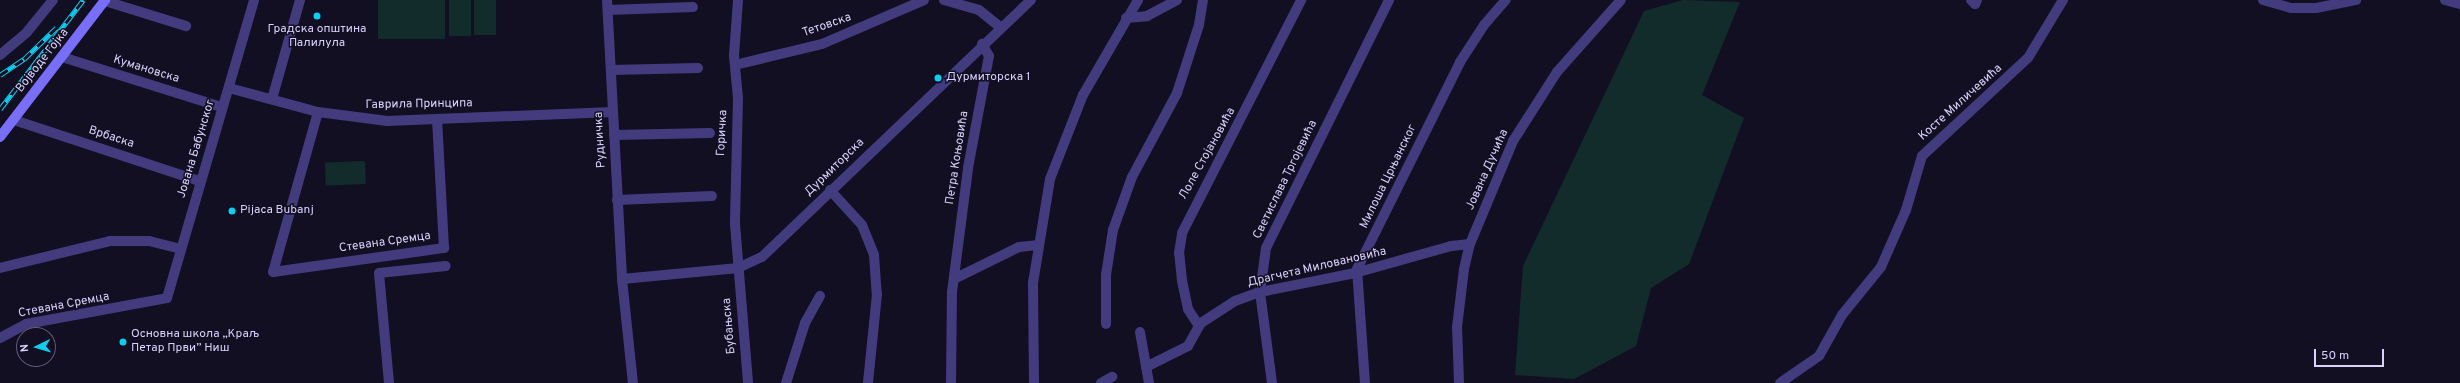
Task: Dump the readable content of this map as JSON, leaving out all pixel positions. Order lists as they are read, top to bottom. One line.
{"streets":{"street":["Тетовска","Војводе Гојка","Кумановска","Косте Миличевића","Гаврила Принципа","Горичка","Врбаска","Рудничка","Јована Бабунског","Лоле Стојановића","Петра Коњовића","Дурмиторска","Јована Дучића","Милоша Црњанског","Светислава Тргојевића","Стевана Сремца","Драгчета Миловановића","Бубањска"]},"crossings":[["Тетовска","Горичка"],["Војводе Гојка","Кумановска"],["Војводе Гојка","Врбаска"],["Кумановска","Јована Бабунског"],["Гаврила Принципа","Рудничка"],["Гаврила Принципа","Јована Бабунског"],["Гаврила Принципа","Стевана Сремца"],["Горичка","Дурмиторска"],["Горичка","Бубањска"],["Врбаска","Јована Бабунског"],["Рудничка","Дурмиторска"],["Јована Бабунског","Стевана Сремца"],["Лоле Стојановића","Драгчета Миловановића"],["Петра Коњовића","Дурмиторска"],["Дурмиторска","Бубањска"],["Јована Дучића","Драгчета Миловановића"],["Милоша Црњанског","Драгчета Миловановића"],["Светислава Тргојевића","Драгчета Миловановића"]],"places":["Градска општина Палилула","Дурмиторска 1","Pijaca Bubanj","Основна школа „Краљ Петар Први” Ниш"],"scale_bar":"50 m","north":"left"}
